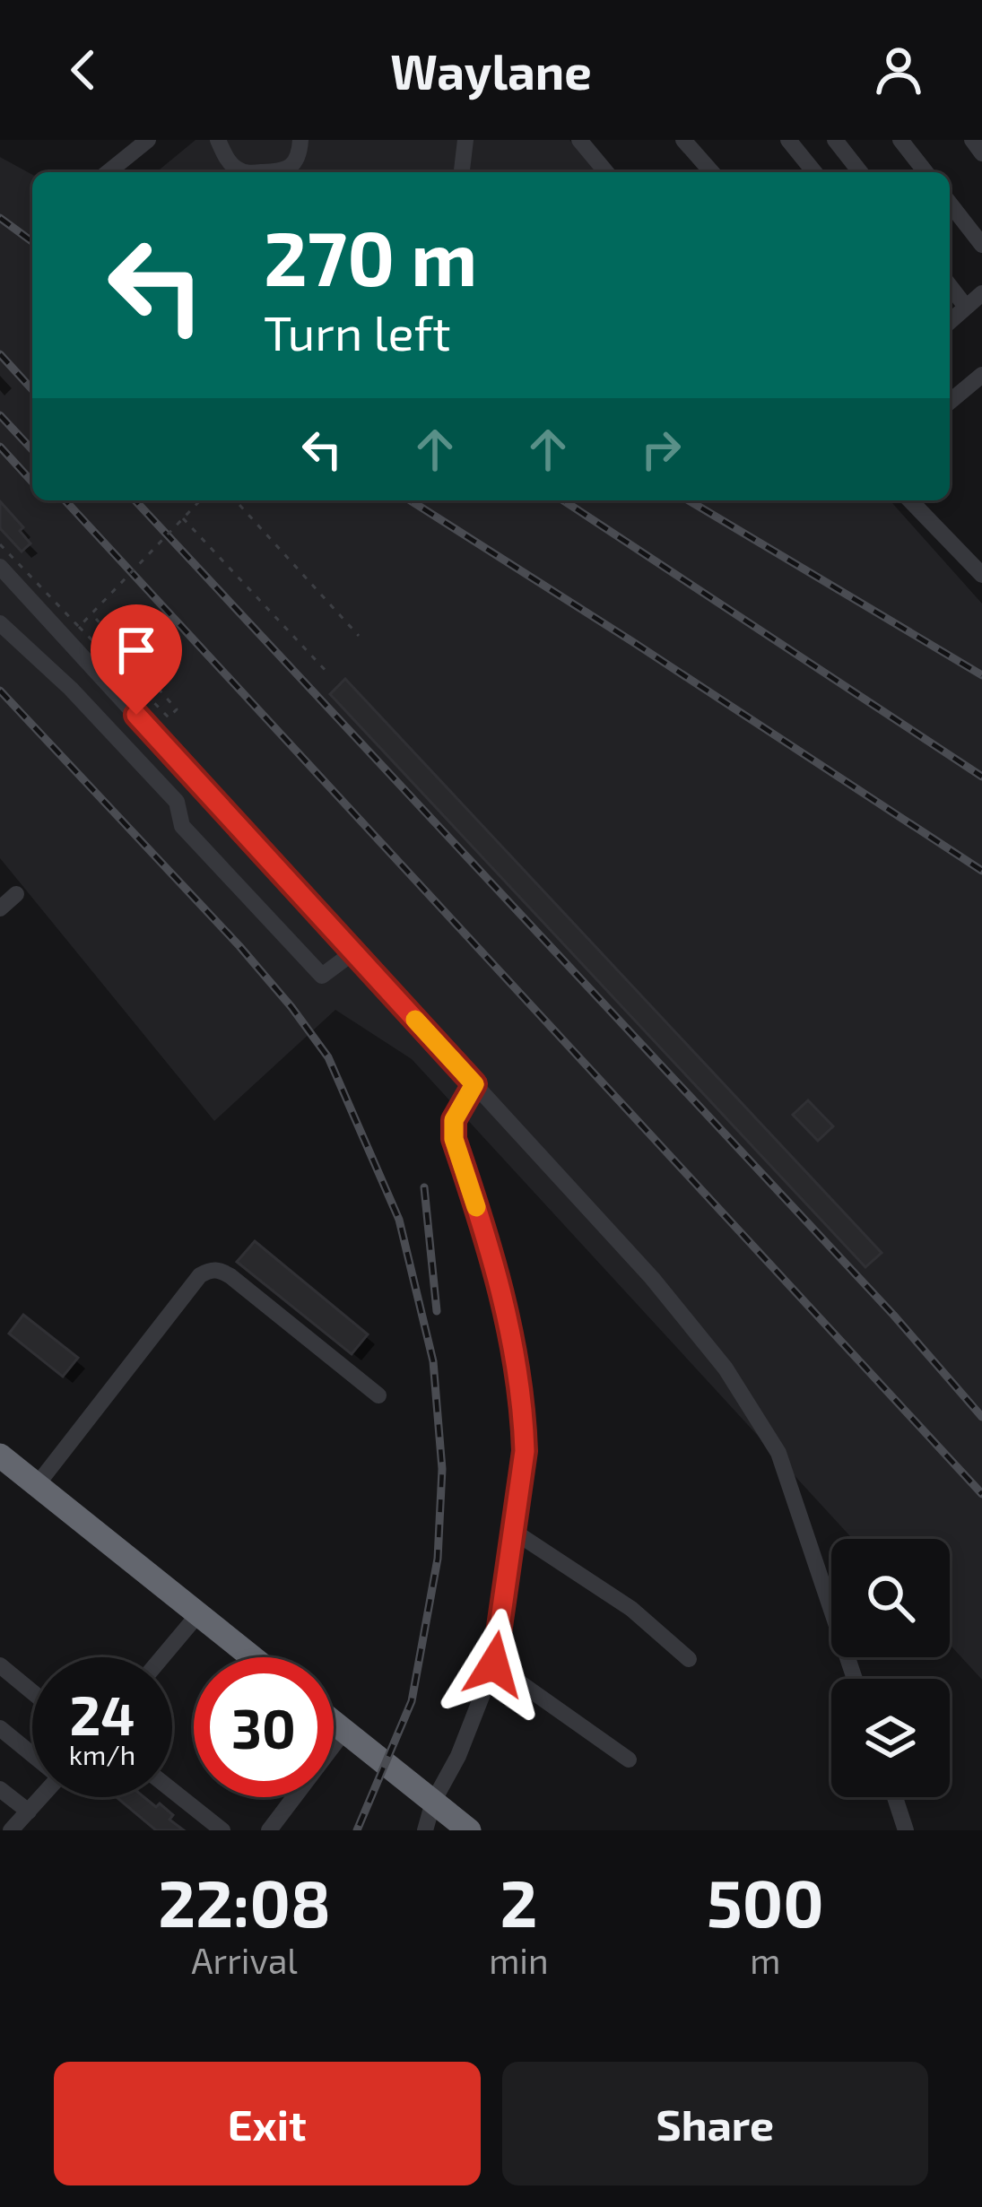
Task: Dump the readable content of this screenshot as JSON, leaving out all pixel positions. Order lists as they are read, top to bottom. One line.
{"page":{"header":"Waylane","turn":["270 m","Turn left"],"speed":"24 km/h","limit":"30","eta":["22:08","Arrival","2","min","500","m"],"buttons":["Exit","Share"]}}
